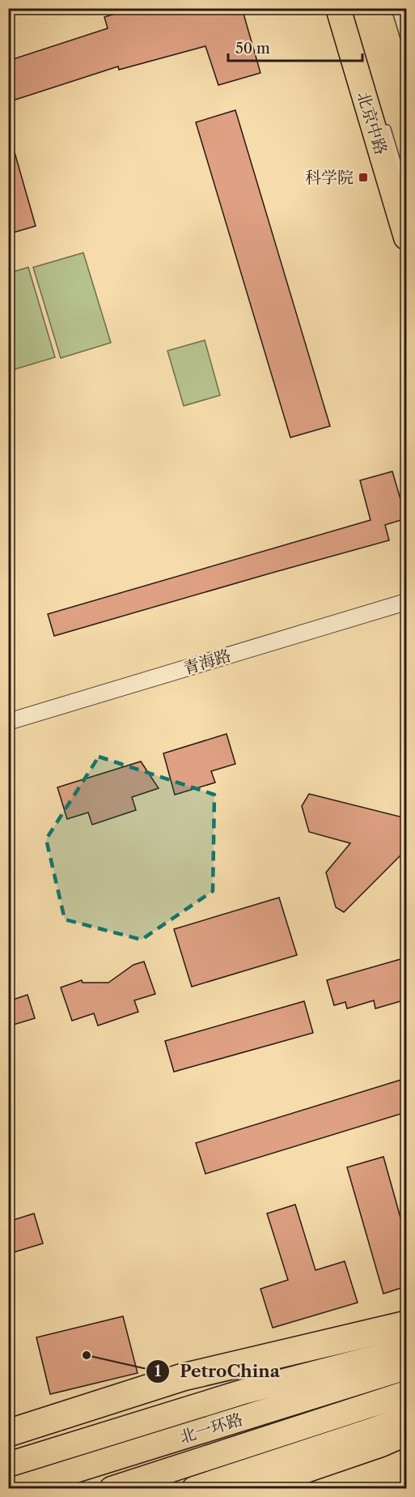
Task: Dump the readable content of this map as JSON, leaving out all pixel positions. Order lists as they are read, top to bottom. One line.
{"streets":{"main road":["北京中路","北一环路"],"street":["青海路"]},"places":{"transit":["科学院"],"other":["PetroChina"]},"scale_bar":"50 m"}
